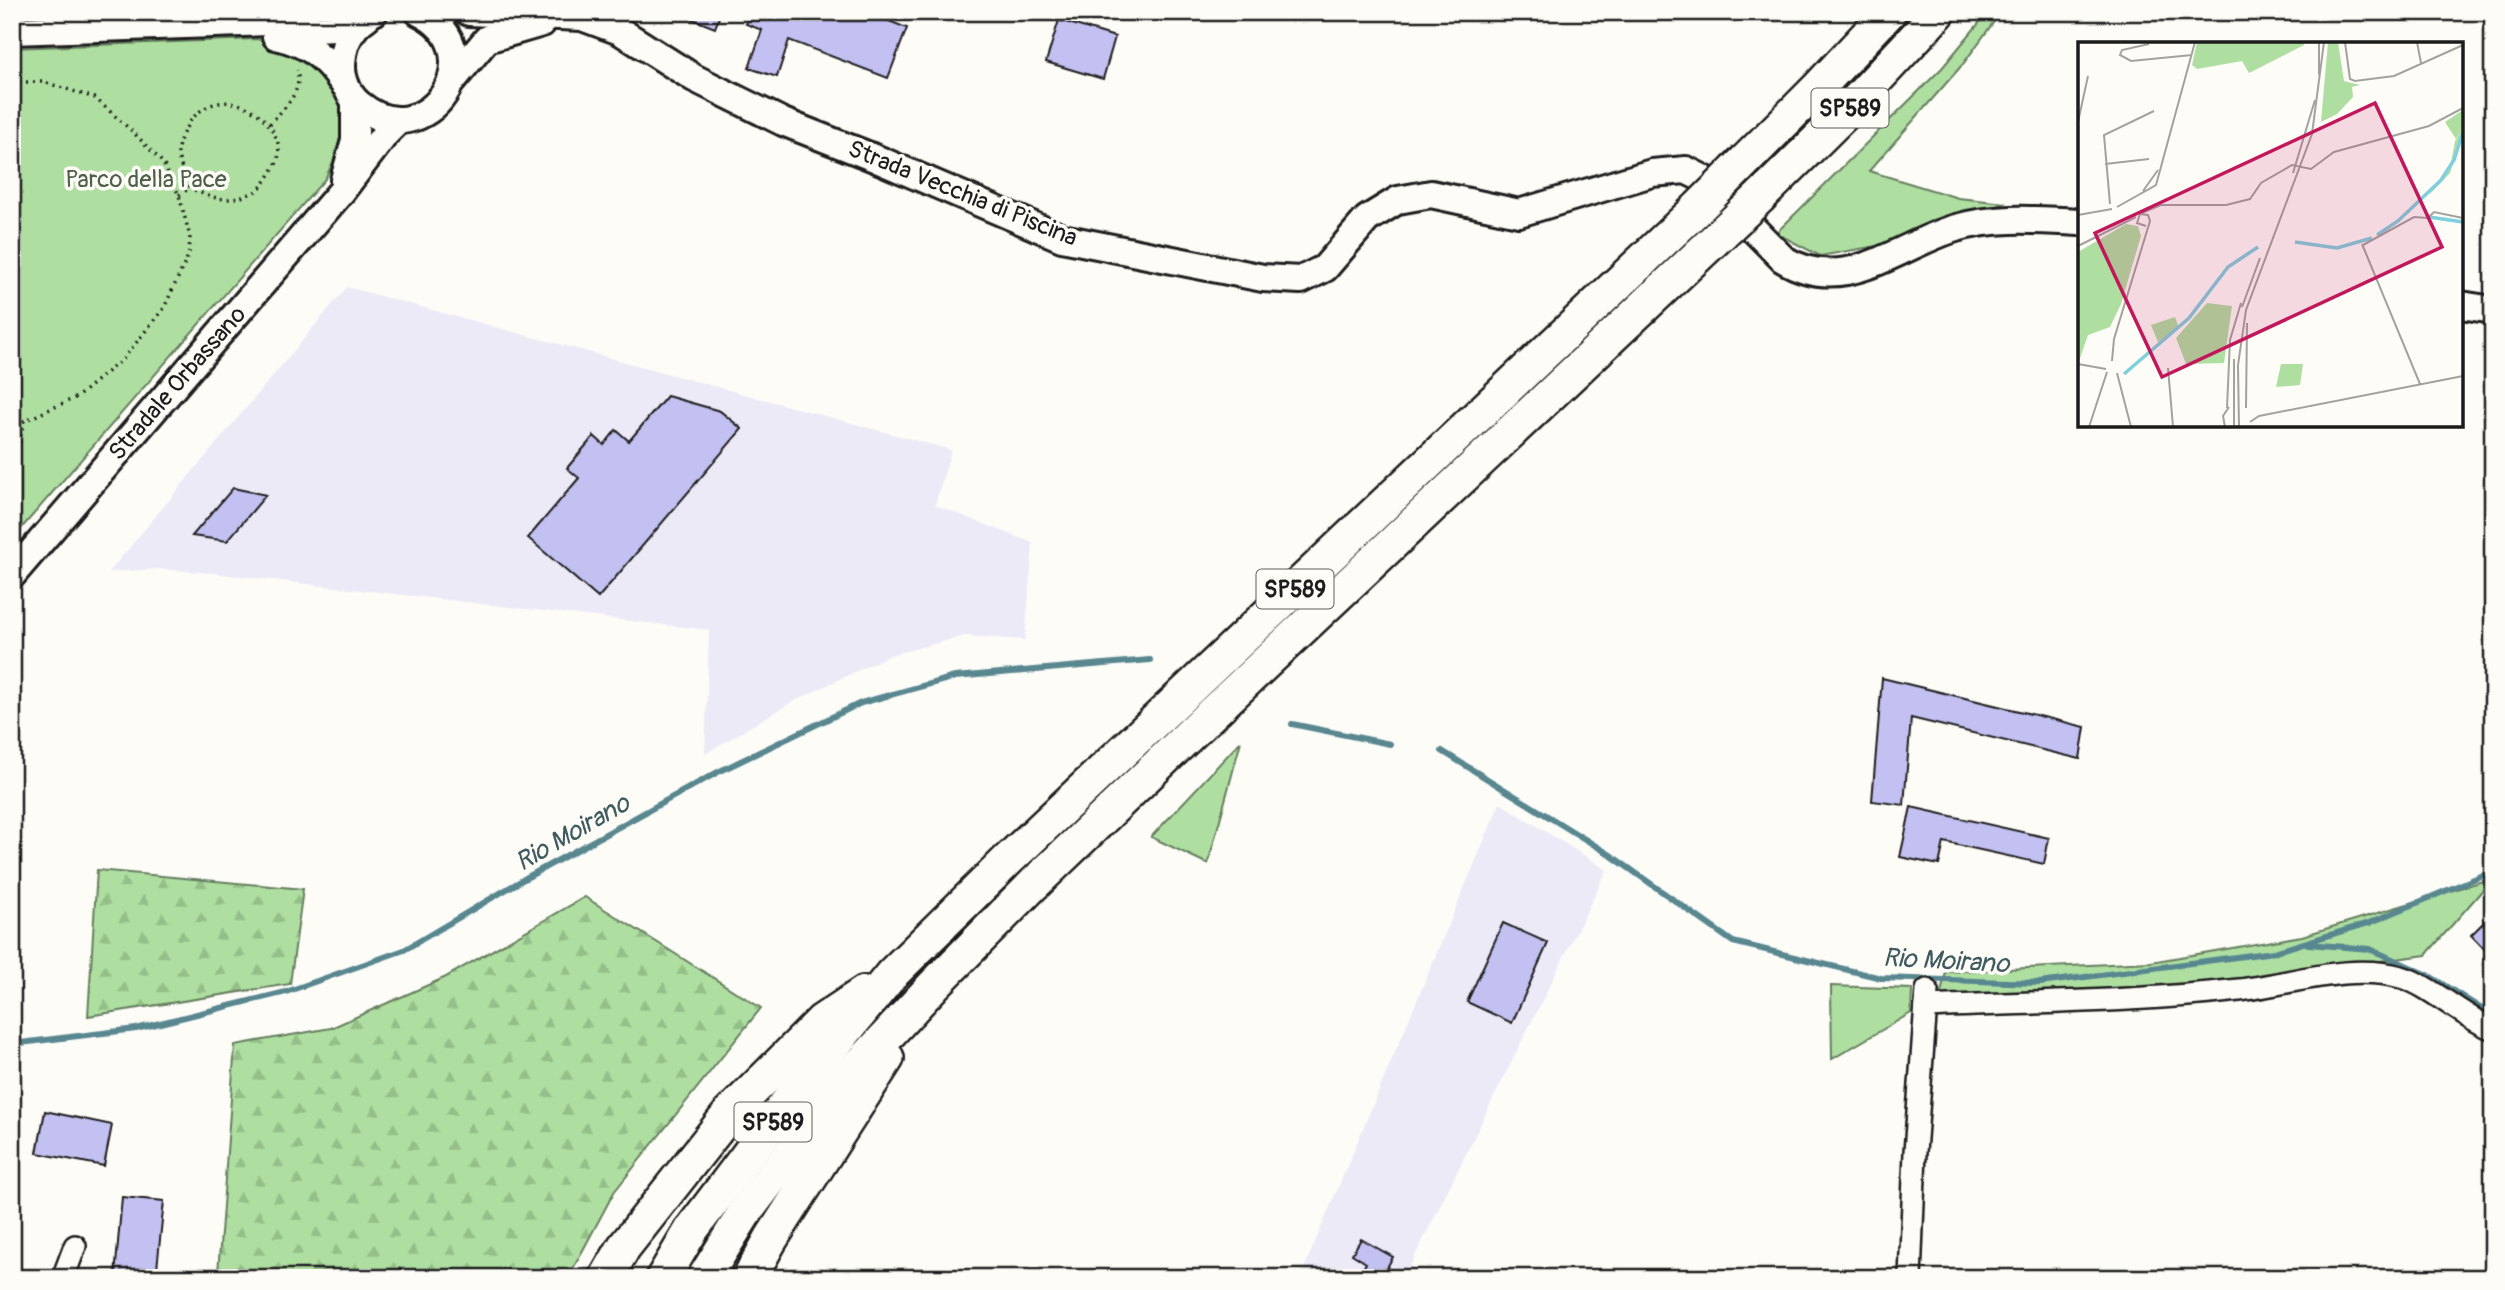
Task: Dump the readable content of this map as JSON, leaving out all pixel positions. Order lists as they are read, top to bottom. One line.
{"streets":{"main road":["SP589"],"street":["Strada Vecchia di Piscina","Stradale Orbassano"]},"water":["Rio Moirano"],"parks":["Parco della Pace"]}
